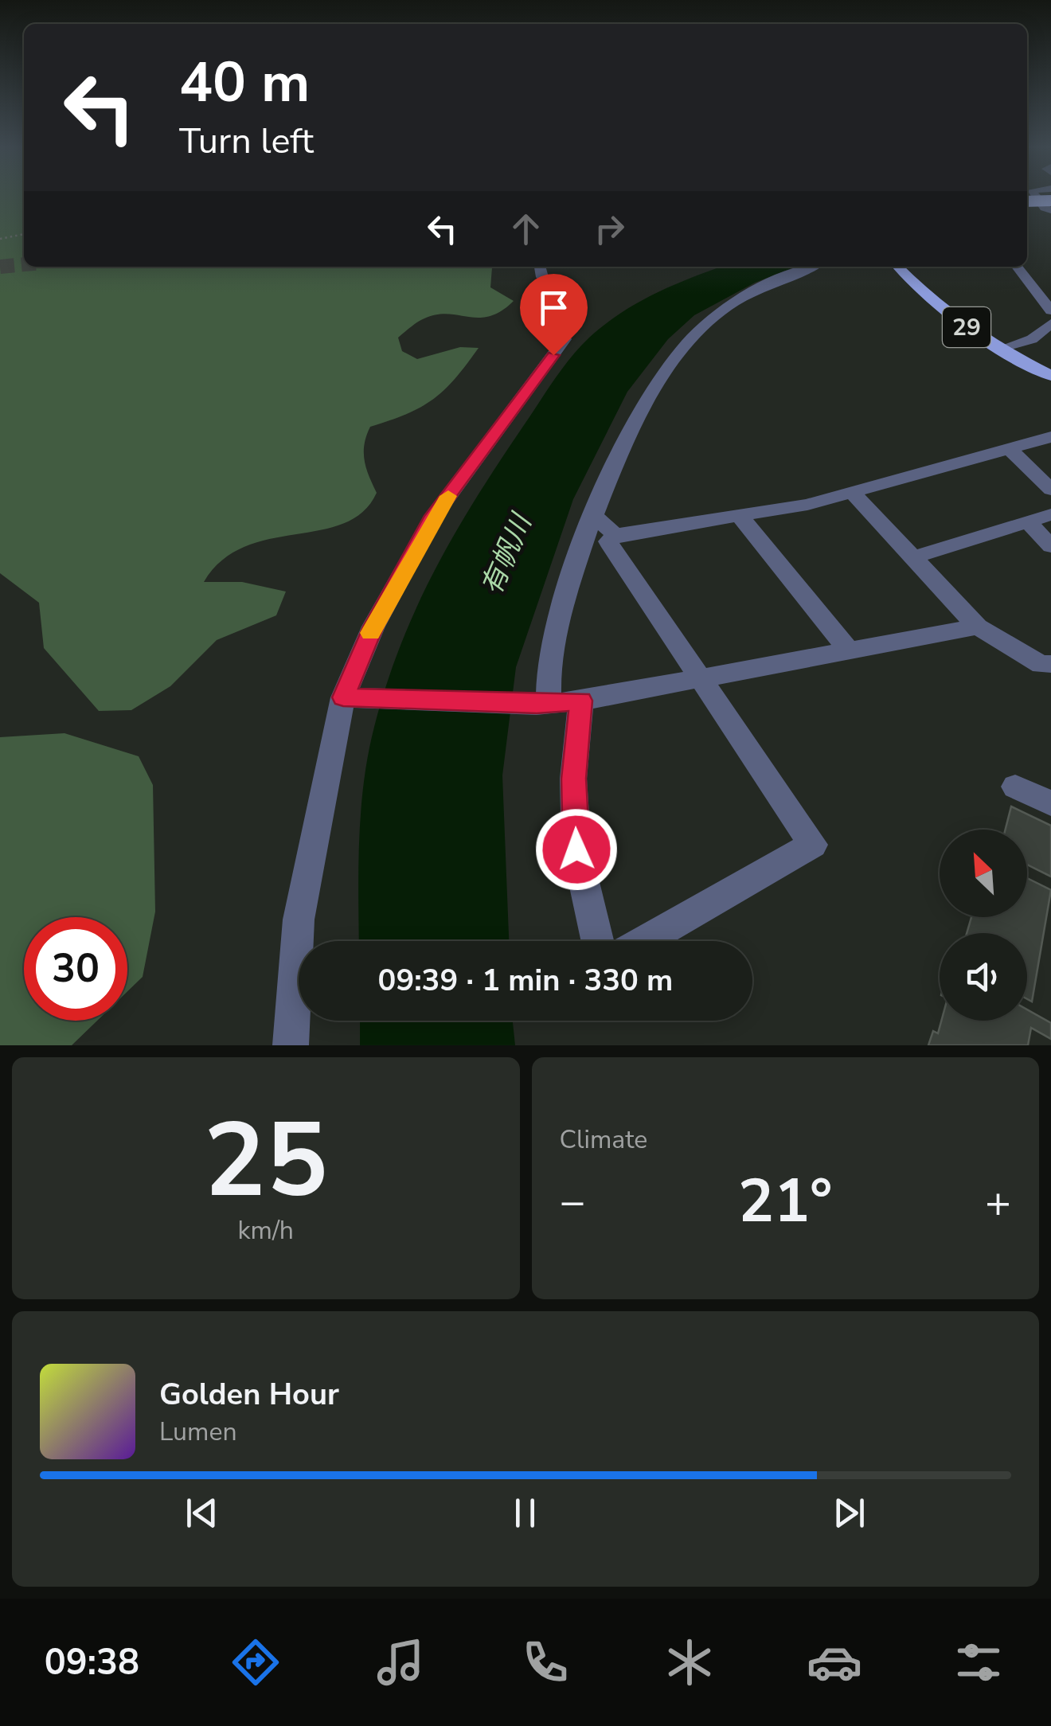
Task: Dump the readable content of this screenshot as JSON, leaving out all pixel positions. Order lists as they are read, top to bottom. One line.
{"streets":{"main road":["29"]},"water":["有帆川"],"north":"top left","page":{"turn":["40 m","Turn left"],"limit":"30","trip":"09:39 · 1 min · 330 m","tile":[["25","km/h"],"Climate"],"heat":["−","21°","+"],"song":["Golden Hour","Lumen"],"tabs":"09:38"}}
